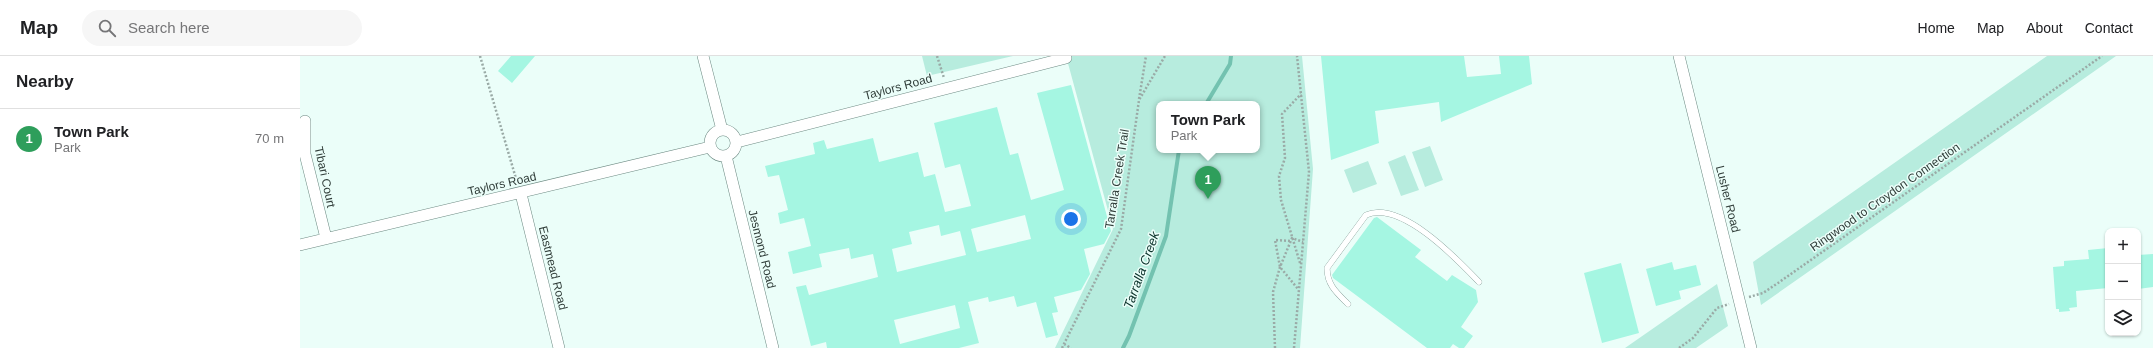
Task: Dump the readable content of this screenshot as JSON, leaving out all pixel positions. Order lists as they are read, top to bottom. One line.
{"streets":{"street":["Taylors Road","Tibari Court","Lusher Road","Jesmond Road","Eastmead Road"],"path":["Tarralla Creek Trail","Ringwood to Croydon Connection"]},"crossings":[["Taylors Road","Tibari Court"],["Taylors Road","Jesmond Road"],["Taylors Road","Eastmead Road"],["Ringwood to Croydon Connection","Lusher Road"]],"water":["Tarralla Creek"],"page":{"header":"Map","search":"Search here","nav":["Home","Map","About","Contact"],"heading":"Nearby","popup":["Town Park","Park"],"list":[{"mark":"1","name":"Town Park","note":"Park","value":"70 m"}],"pins":"1","map_buttons":["+","−"]}}
